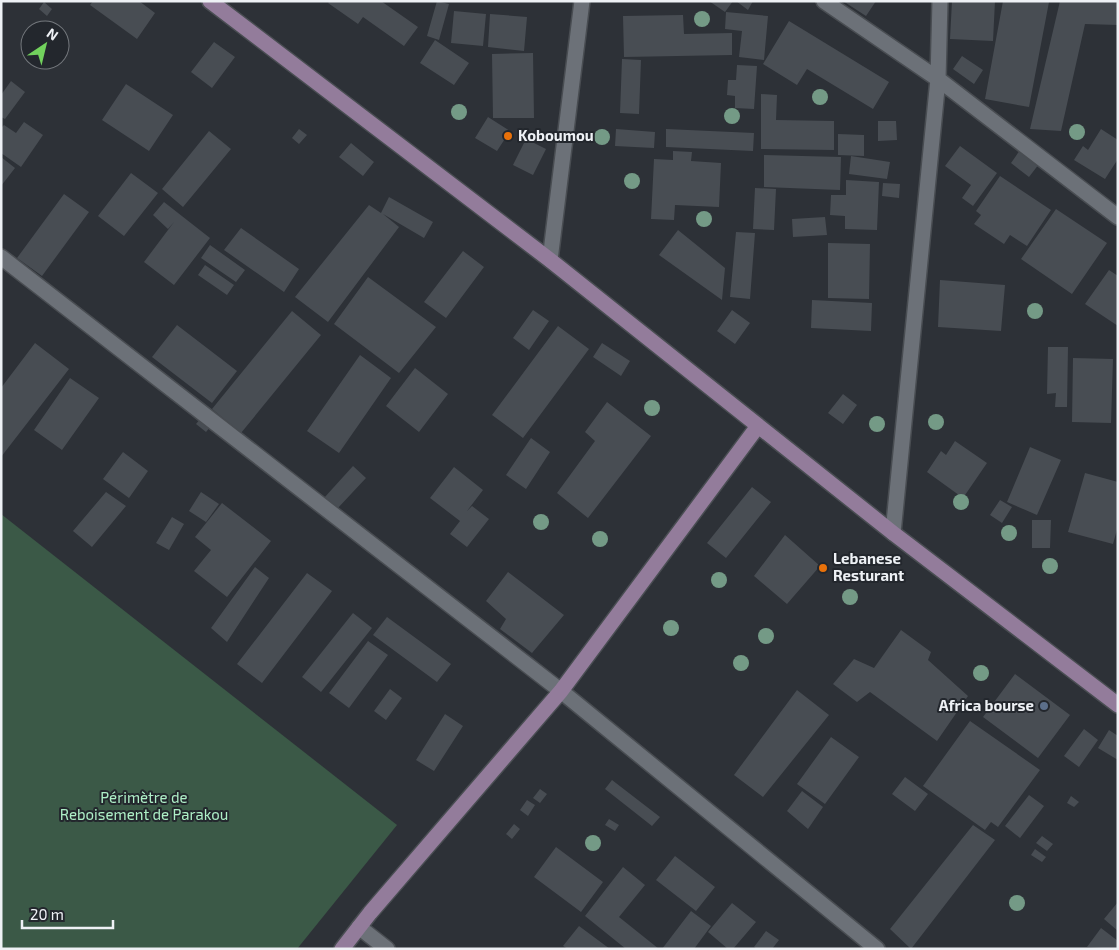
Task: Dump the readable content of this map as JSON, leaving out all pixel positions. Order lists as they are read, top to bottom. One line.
{"parks":["Périmètre de Reboisement de Parakou"],"places":["Koboumou","Lebanese Resturant","Africa bourse"],"scale_bar":"20 m","north":"top right"}
